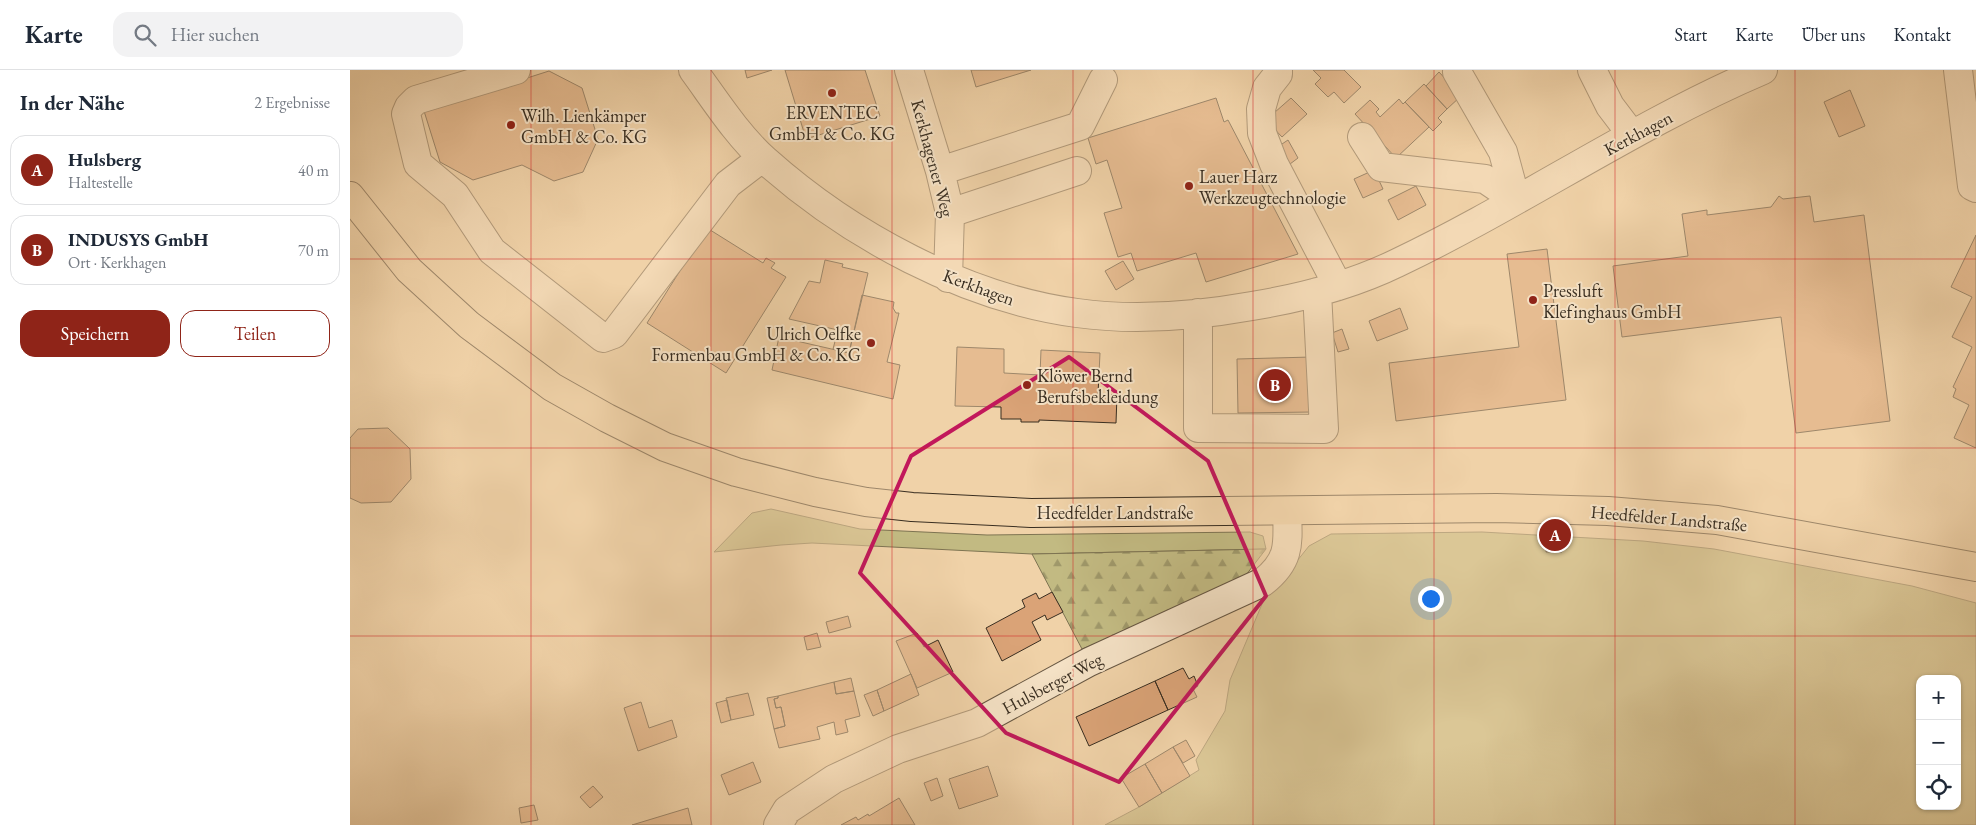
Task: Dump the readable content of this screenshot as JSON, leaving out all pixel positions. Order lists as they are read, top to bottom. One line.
{"streets":{"main road":["Heedfelder Landstraße"],"street":["Kerkhagen","Kerkhagener Weg","Hulsberger Weg"]},"crossings":[["Kerkhagen","Kerkhagener Weg"],["Heedfelder Landstraße","Hulsberger Weg"]],"places":["ERVENTEC GmbH & Co. KG","Wilh. Lienkämper GmbH & Co. KG","Lauer Harz Werkzeugtechnologie","Pressluft Klefinghaus GmbH","Ulrich Oelfke Formenbau GmbH & Co. KG","Klöwer Bernd Berufsbekleidung"],"page":{"header":"Karte","search":"Hier suchen","nav":["Start","Karte","Über uns","Kontakt"],"heading":["In der Nähe","2 Ergebnisse"],"list":[{"mark":"A","name":"Hulsberg","note":"Haltestelle","value":"40 m"},{"mark":"B","name":"INDUSYS GmbH","note":"Ort · Kerkhagen","value":"70 m"}],"buttons":["Speichern","Teilen"],"pins":["B","A"],"map_buttons":["+","−"]}}
